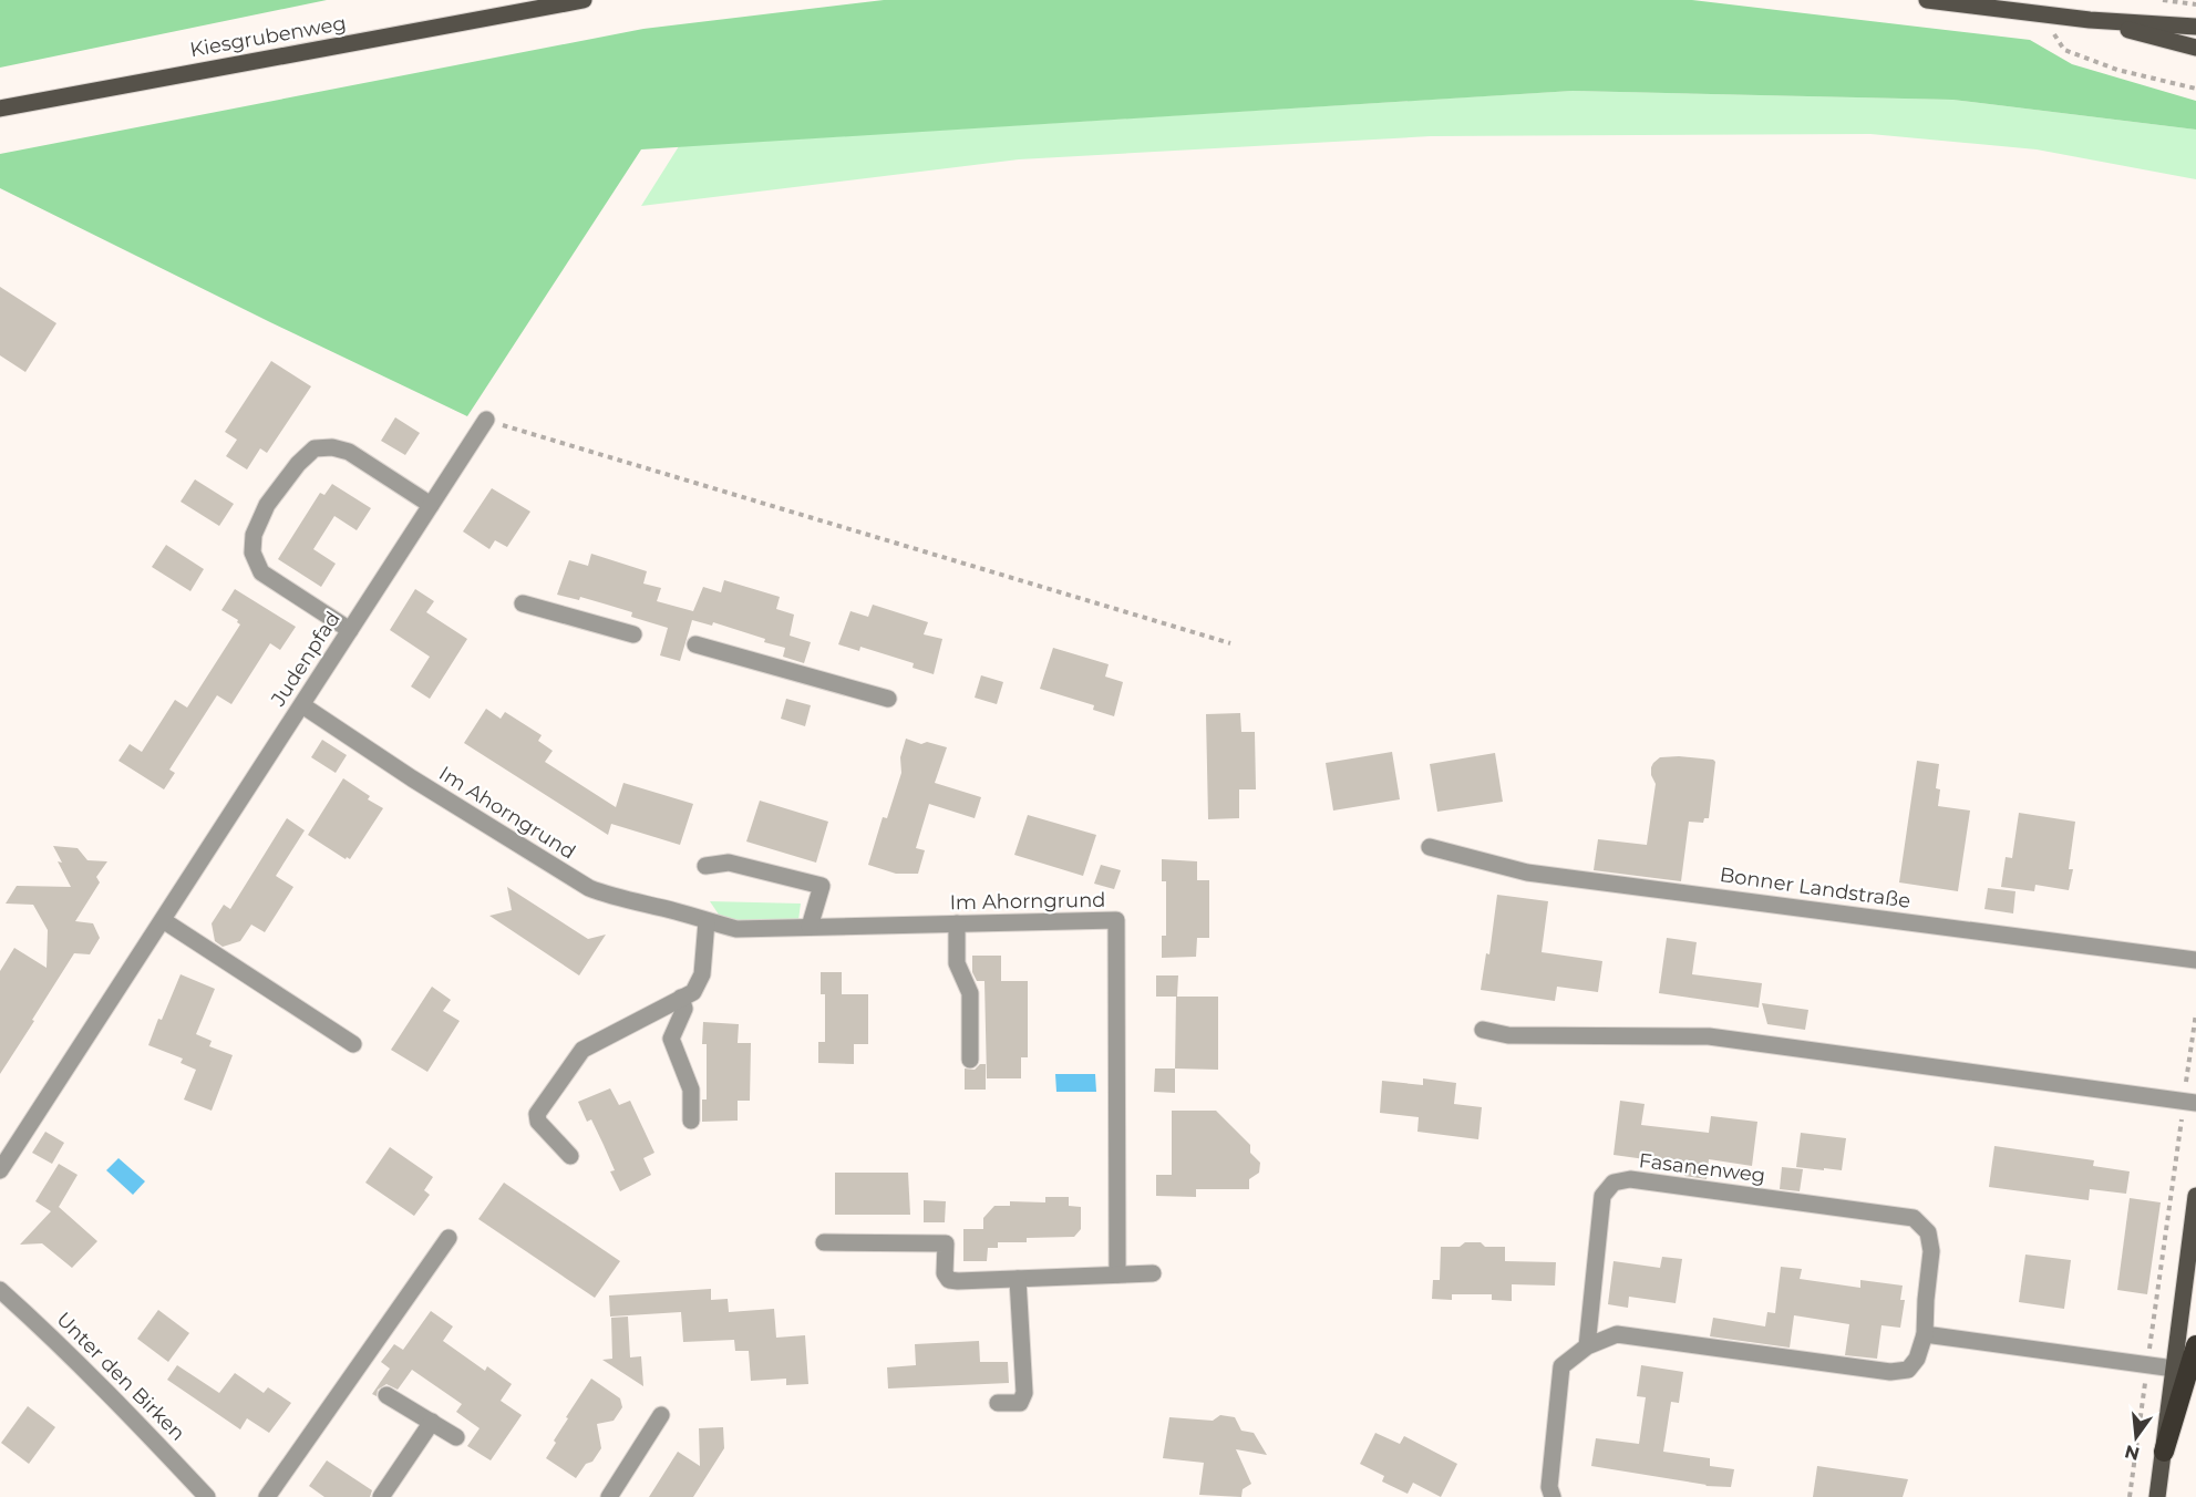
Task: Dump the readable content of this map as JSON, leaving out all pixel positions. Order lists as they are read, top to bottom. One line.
{"streets":{"main road":["Kiesgrubenweg"],"street":["Judenpfad","Im Ahorngrund","Bonner Landstraße","Fasanenweg","Unter den Birken"]},"crossings":[["Judenpfad","Im Ahorngrund"]],"north":"bottom"}
